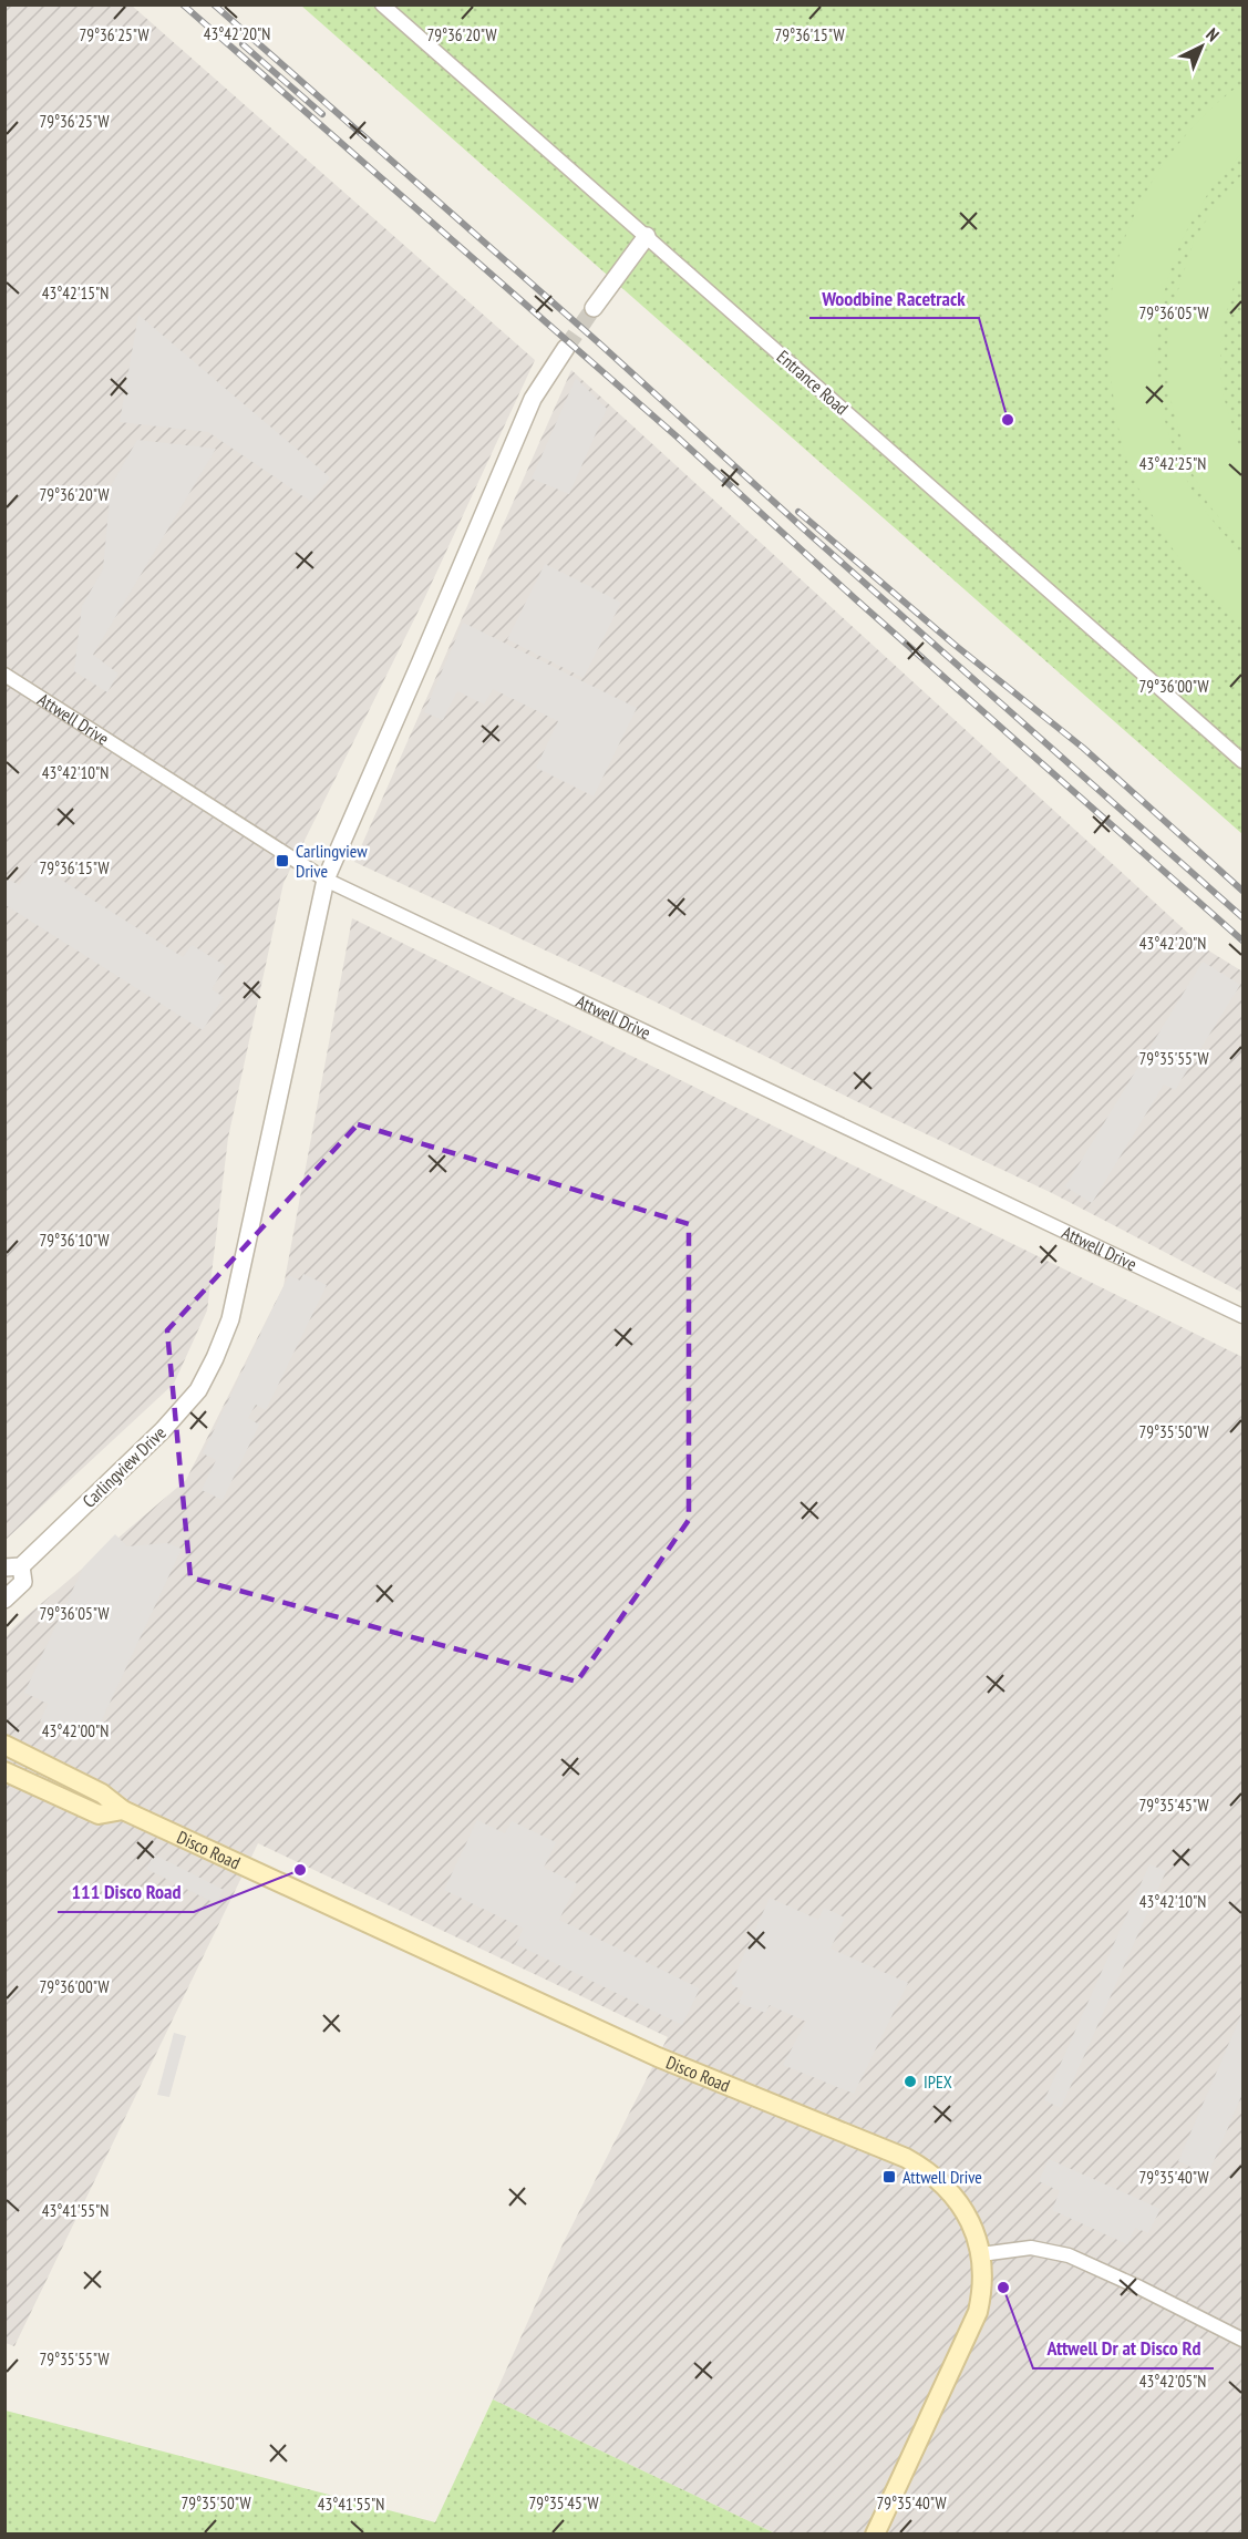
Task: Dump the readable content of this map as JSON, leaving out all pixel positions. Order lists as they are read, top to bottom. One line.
{"streets":{"main road":["Disco Road"],"street":["Entrance Road","Attwell Drive","Carlingview Drive"]},"crossings":[["Attwell Drive","Carlingview Drive"]],"places":{"other":["Woodbine Racetrack","111 Disco Road","IPEX","Attwell Dr at Disco Rd"],"transit":["Carlingview Drive","Attwell Drive"]},"north":"top right","coordinates":["43°42'20\"N","79°36'25\"W","79°36'20\"W","79°36'15\"W","43°42'15\"N","79°36'05\"W","43°42'25\"N","79°36'00\"W","43°42'10\"N","79°35'55\"W","79°36'10\"W","79°35'50\"W","43°42'00\"N","79°35'45\"W","79°35'40\"W","43°41'55\"N","43°42'05\"N"]}
